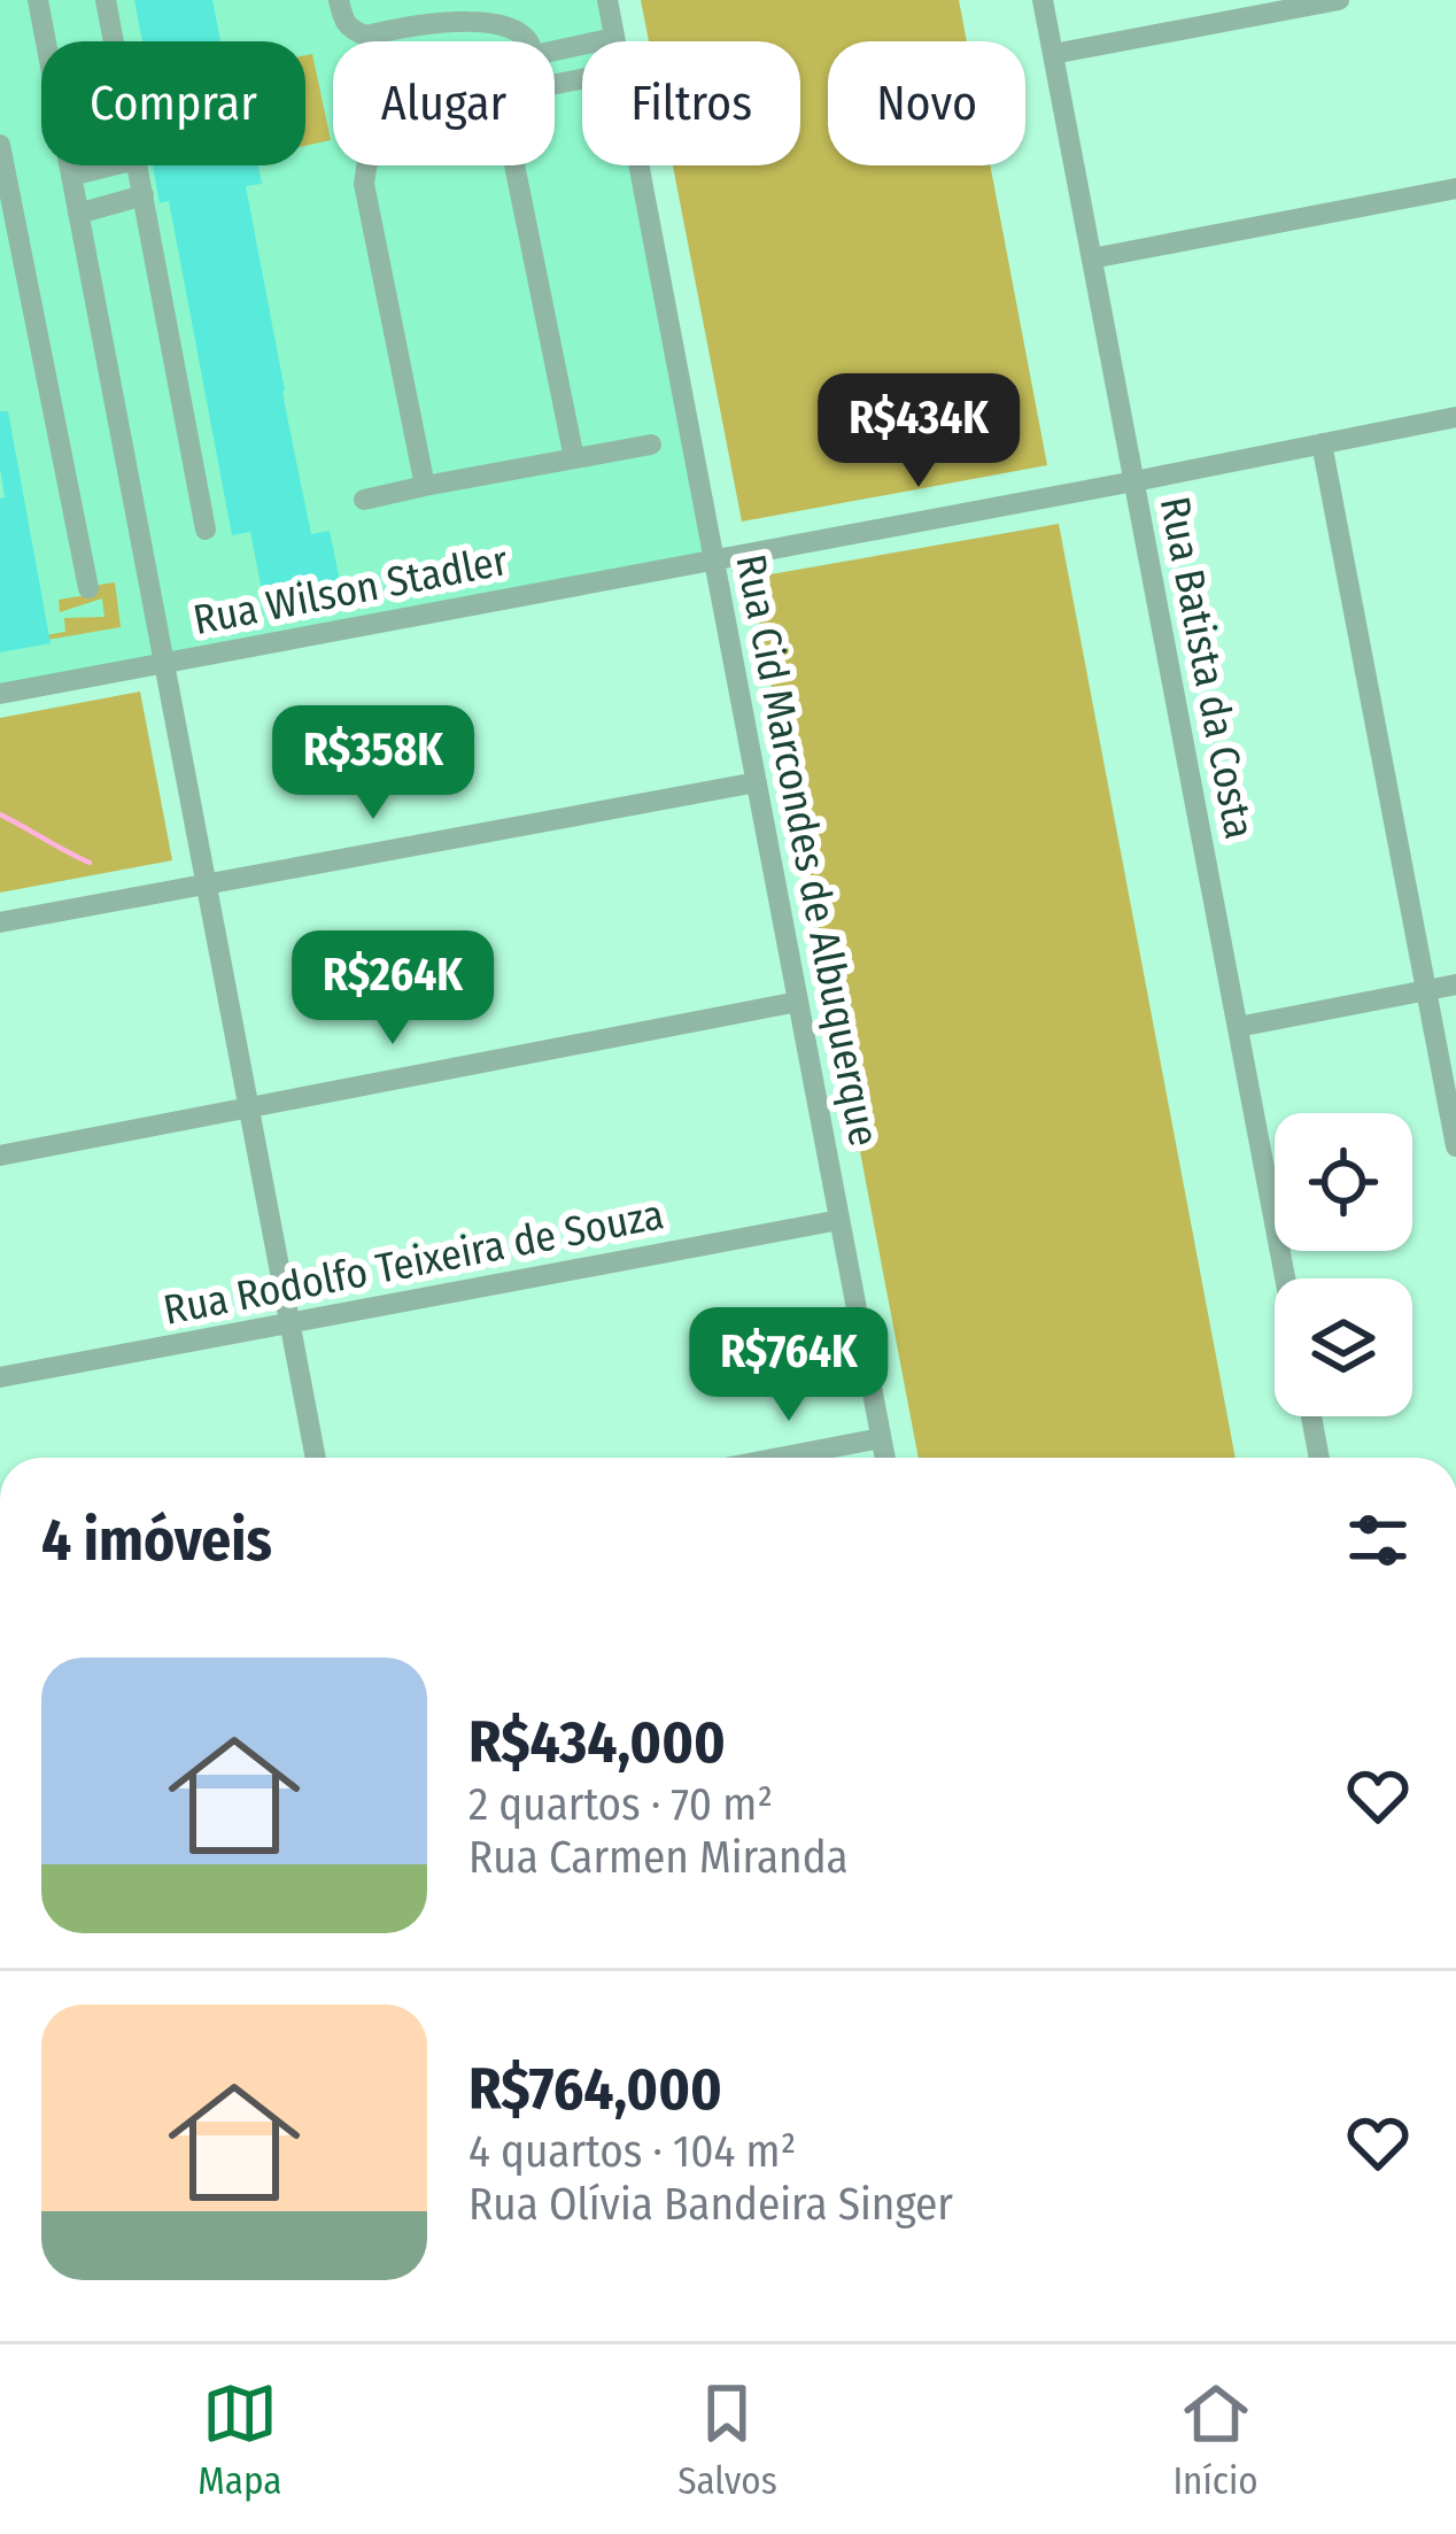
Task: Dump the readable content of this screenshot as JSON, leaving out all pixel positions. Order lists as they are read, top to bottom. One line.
{"streets":{"street":["Rua Wilson Stadler","Rua Batista da Costa","Rua Cid Marcondes de Albuquerque","Rua Rodolfo Teixeira de Souza"]},"crossings":[["Rua Wilson Stadler","Rua Batista da Costa"],["Rua Wilson Stadler","Rua Cid Marcondes de Albuquerque"],["Rua Cid Marcondes de Albuquerque","Rua Rodolfo Teixeira de Souza"]],"page":{"chip":["Comprar","Alugar","Filtros","Novo"],"price":["R$434K","R$358K","R$264K","R$764K"],"heading":"4 imóveis","list":[{"name":"R$434,000","note":"2 quartos · 70 m² · Rua Carmen Miranda"},{"name":"R$764,000","note":"4 quartos · 104 m² · Rua Olívia Bandeira Singer"}],"tabs":["Mapa","Salvos","Início"]}}
